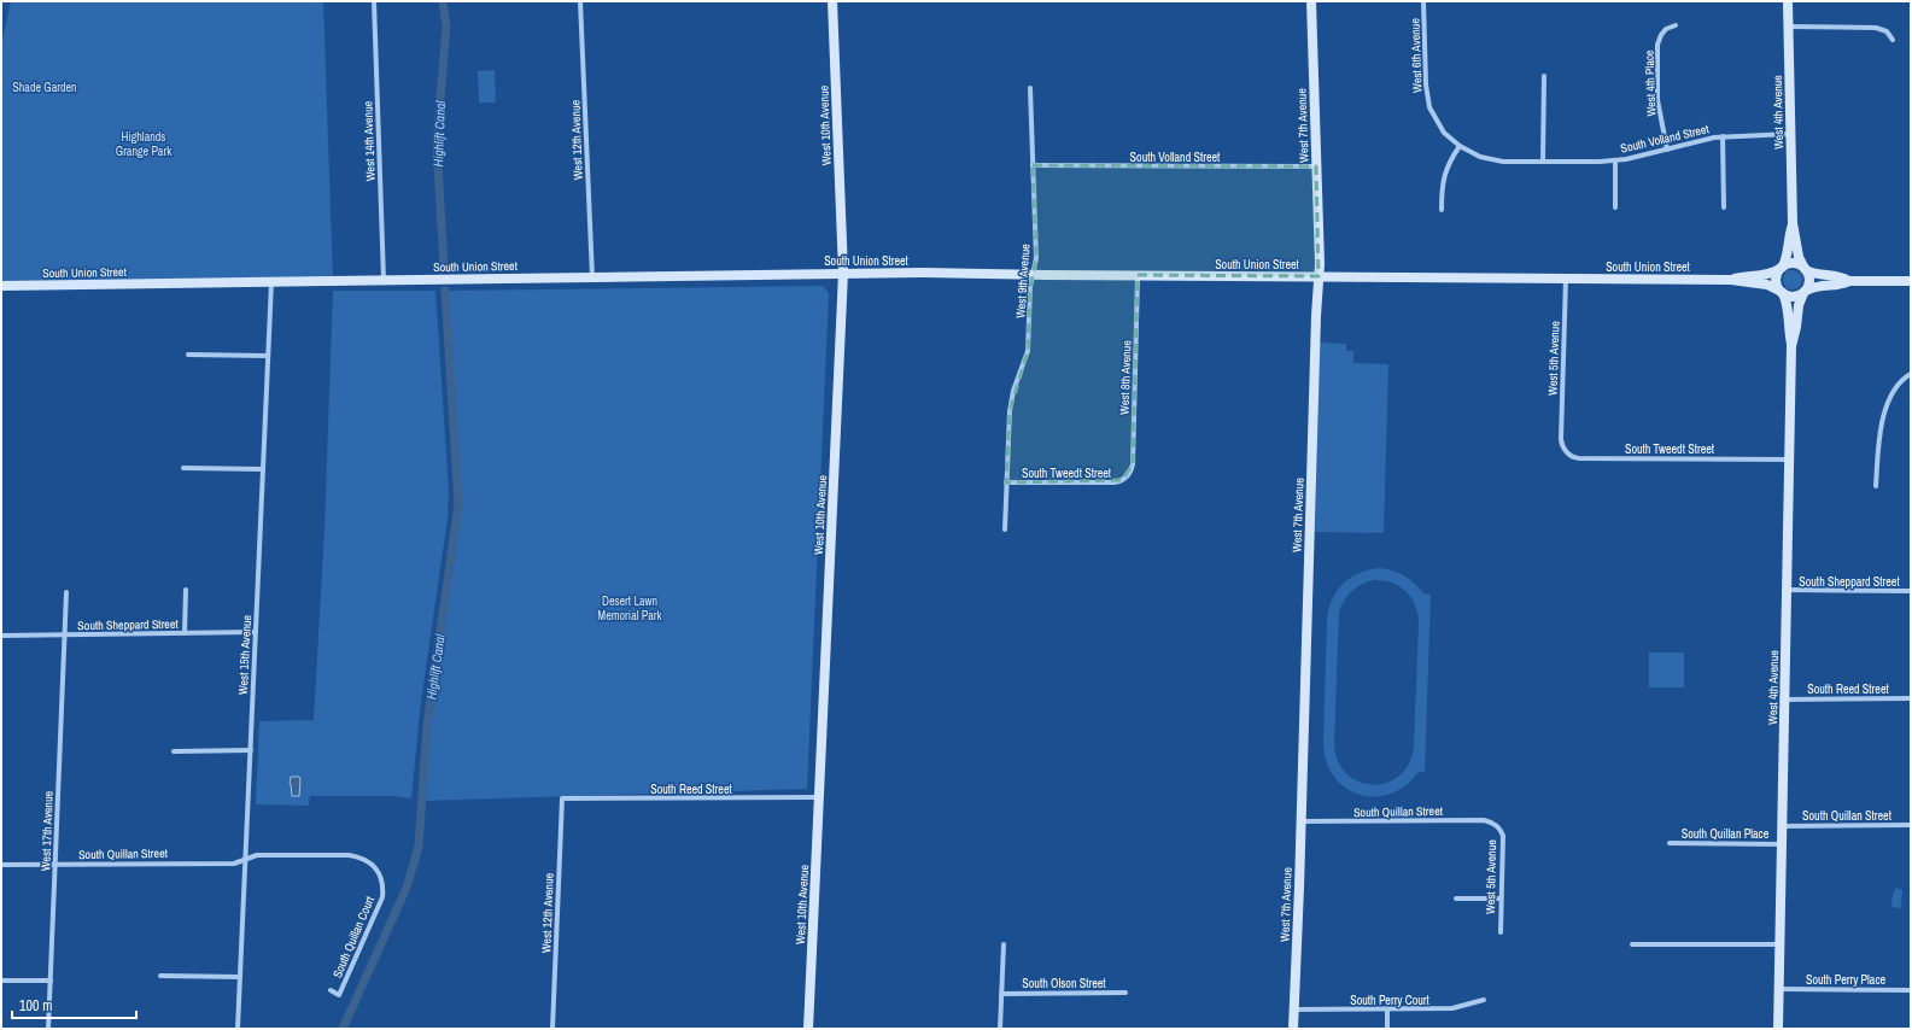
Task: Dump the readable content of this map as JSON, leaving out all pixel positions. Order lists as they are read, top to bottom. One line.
{"streets":{"main road":["West 4th Avenue","West 10th Avenue","West 7th Avenue","South Union Street"],"street":["West 6th Avenue","West 4th Place","South Volland Street","West 12th Avenue","West 14th Avenue","West 9th Avenue","West 5th Avenue","West 8th Avenue","South Tweedt Street","South Sheppard Street","West 15th Avenue","South Reed Street","South Quillan Street","West 17th Avenue","South Quillan Place","South Quillan Court","South Perry Place","South Olson Street","South Perry Court"]},"crossings":[["West 6th Avenue","South Volland Street"],["West 4th Place","South Volland Street"],["West 4th Avenue","South Volland Street"],["West 4th Avenue","South Union Street"],["West 4th Avenue","South Tweedt Street"],["West 4th Avenue","South Sheppard Street"],["West 4th Avenue","South Reed Street"],["West 4th Avenue","South Quillan Street"],["West 4th Avenue","South Quillan Place"],["West 4th Avenue","South Perry Place"],["West 10th Avenue","South Union Street"],["West 10th Avenue","South Reed Street"],["West 7th Avenue","South Volland Street"],["West 7th Avenue","South Union Street"],["West 7th Avenue","South Quillan Street"],["West 7th Avenue","South Perry Court"],["South Volland Street","West 9th Avenue"],["West 12th Avenue","South Union Street"],["West 12th Avenue","South Reed Street"],["West 14th Avenue","South Union Street"],["South Union Street","West 9th Avenue"],["South Union Street","West 5th Avenue"],["South Union Street","West 8th Avenue"],["South Union Street","West 15th Avenue"],["West 9th Avenue","South Tweedt Street"],["West 5th Avenue","South Tweedt Street"],["West 5th Avenue","South Quillan Street"],["West 8th Avenue","South Tweedt Street"],["South Sheppard Street","West 15th Avenue"],["South Sheppard Street","West 17th Avenue"],["West 15th Avenue","South Quillan Street"],["West 15th Avenue","South Quillan Court"],["South Quillan Street","West 17th Avenue"],["South Quillan Street","South Quillan Court"]],"water":["Highlift Canal"],"parks":["Shade Garden","Highlands Grange Park","Desert Lawn Memorial Park"],"scale_bar":"100 m"}
